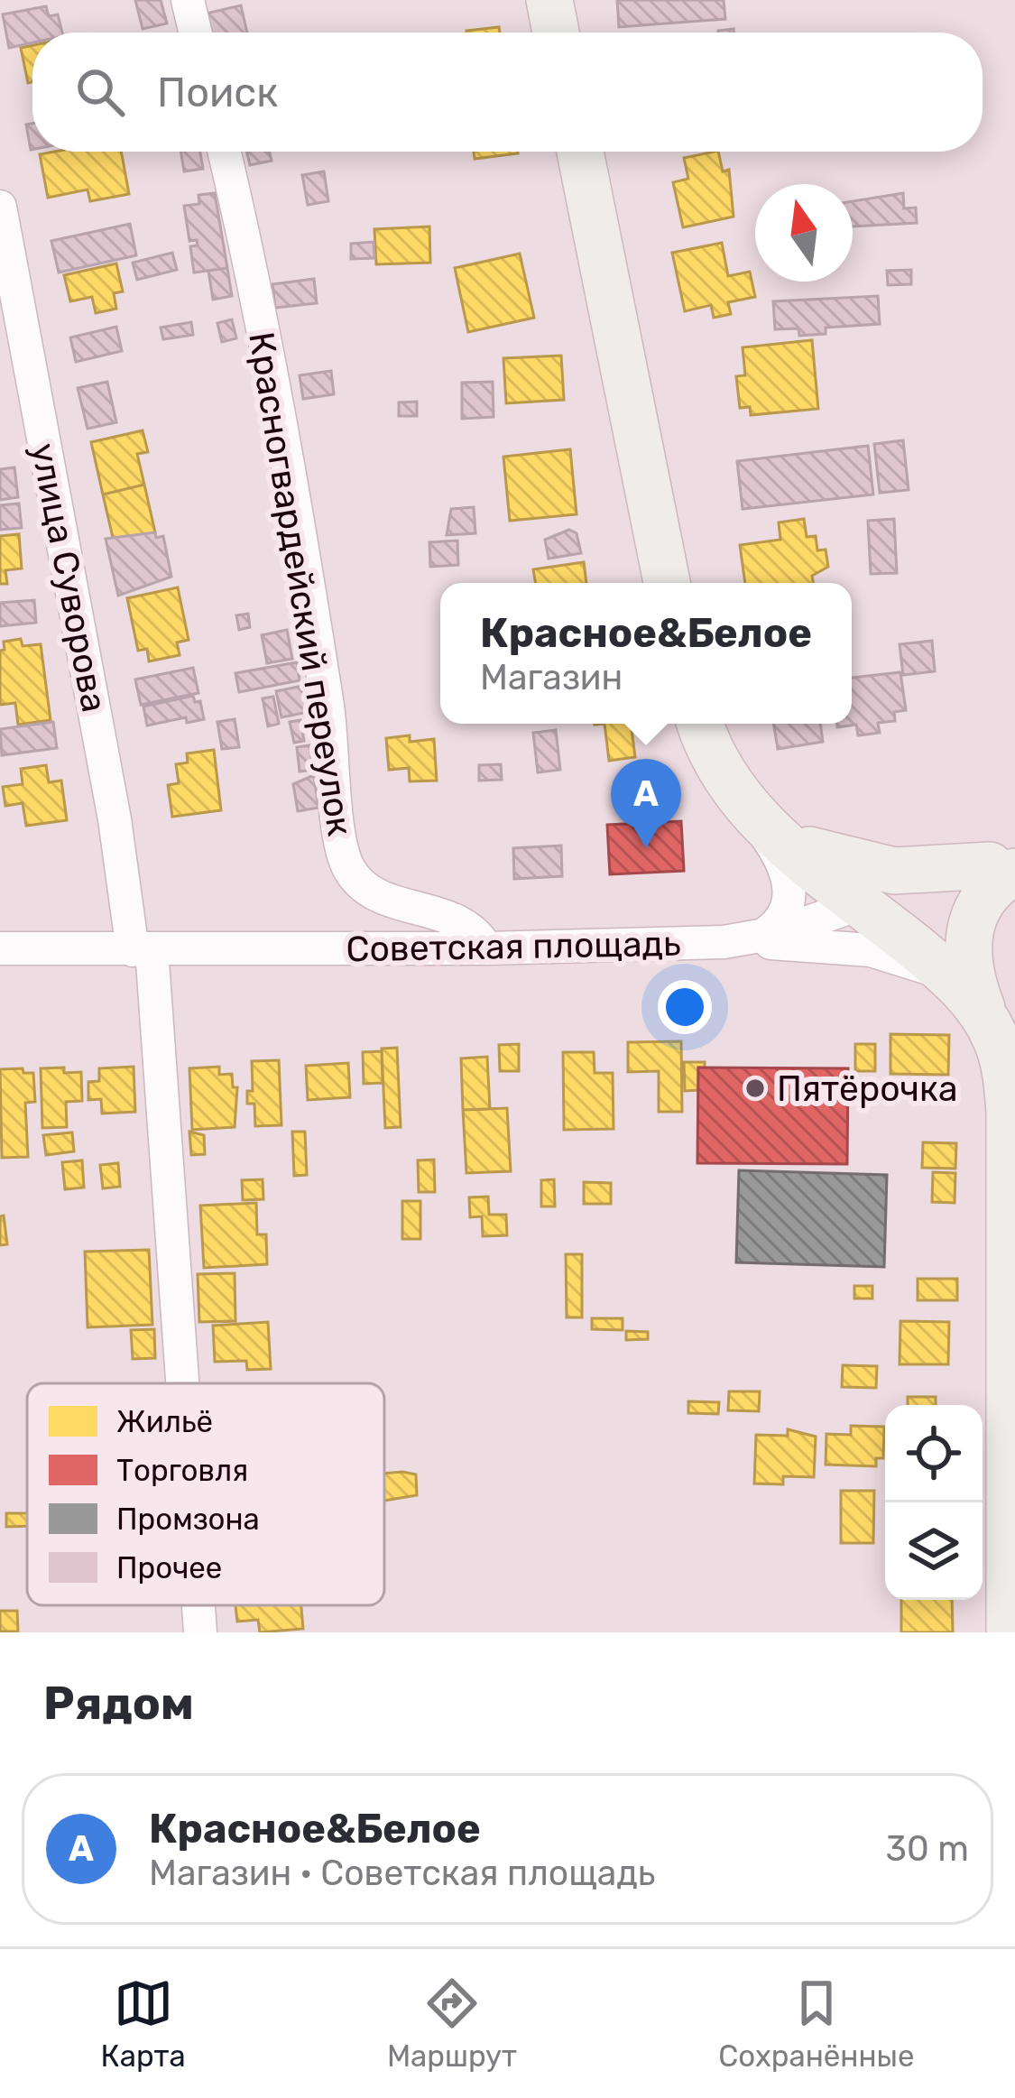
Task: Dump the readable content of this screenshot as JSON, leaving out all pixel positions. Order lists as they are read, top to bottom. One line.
{"streets":{"street":["улица Суворова","Красногвардейский переулок","Советская площадь"]},"crossings":[["улица Суворова","Советская площадь"],["Красногвардейский переулок","Советская площадь"]],"places":["Пятёрочка"],"legend":["Жильё","Торговля","Промзона","Прочее"],"north":"top","page":{"search":"Поиск","popup":["Красное&Белое","Магазин"],"pins":"A","heading":"Рядом","list":[{"mark":"A","name":"Красное&Белое","note":"Магазин · Советская площадь","value":"30 m"}],"nav":["Карта","Маршрут","Сохранённые"]}}
